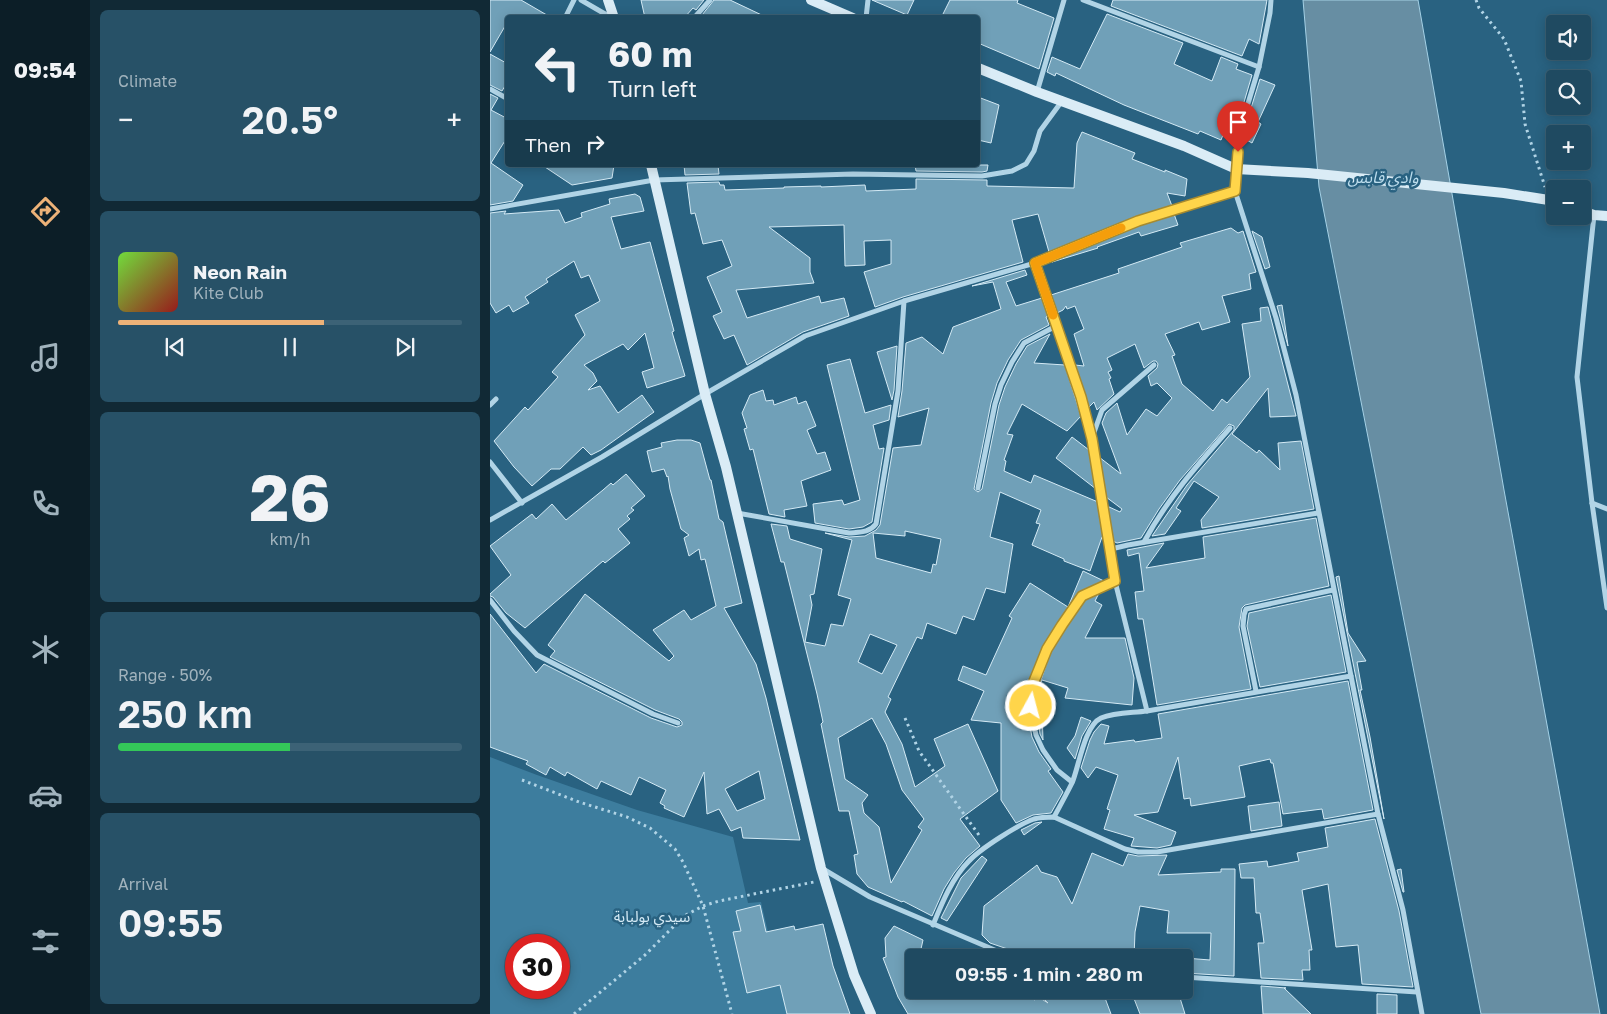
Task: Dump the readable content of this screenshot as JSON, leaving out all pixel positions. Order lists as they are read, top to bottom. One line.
{"water":["وادي قابس"],"parks":["سيدي بولبابة"],"page":{"tabs":"09:54","tile":["Climate",["26","km/h"],["Range · 50%","250 km"],["Arrival","09:55"]],"map_buttons":["+","−"],"turn":["60 m","Turn left"],"heat":["−","20.5°","+"],"then":"Then","song":["Neon Rain","Kite Club"],"limit":"30","trip":"09:55 · 1 min · 280 m"}}
